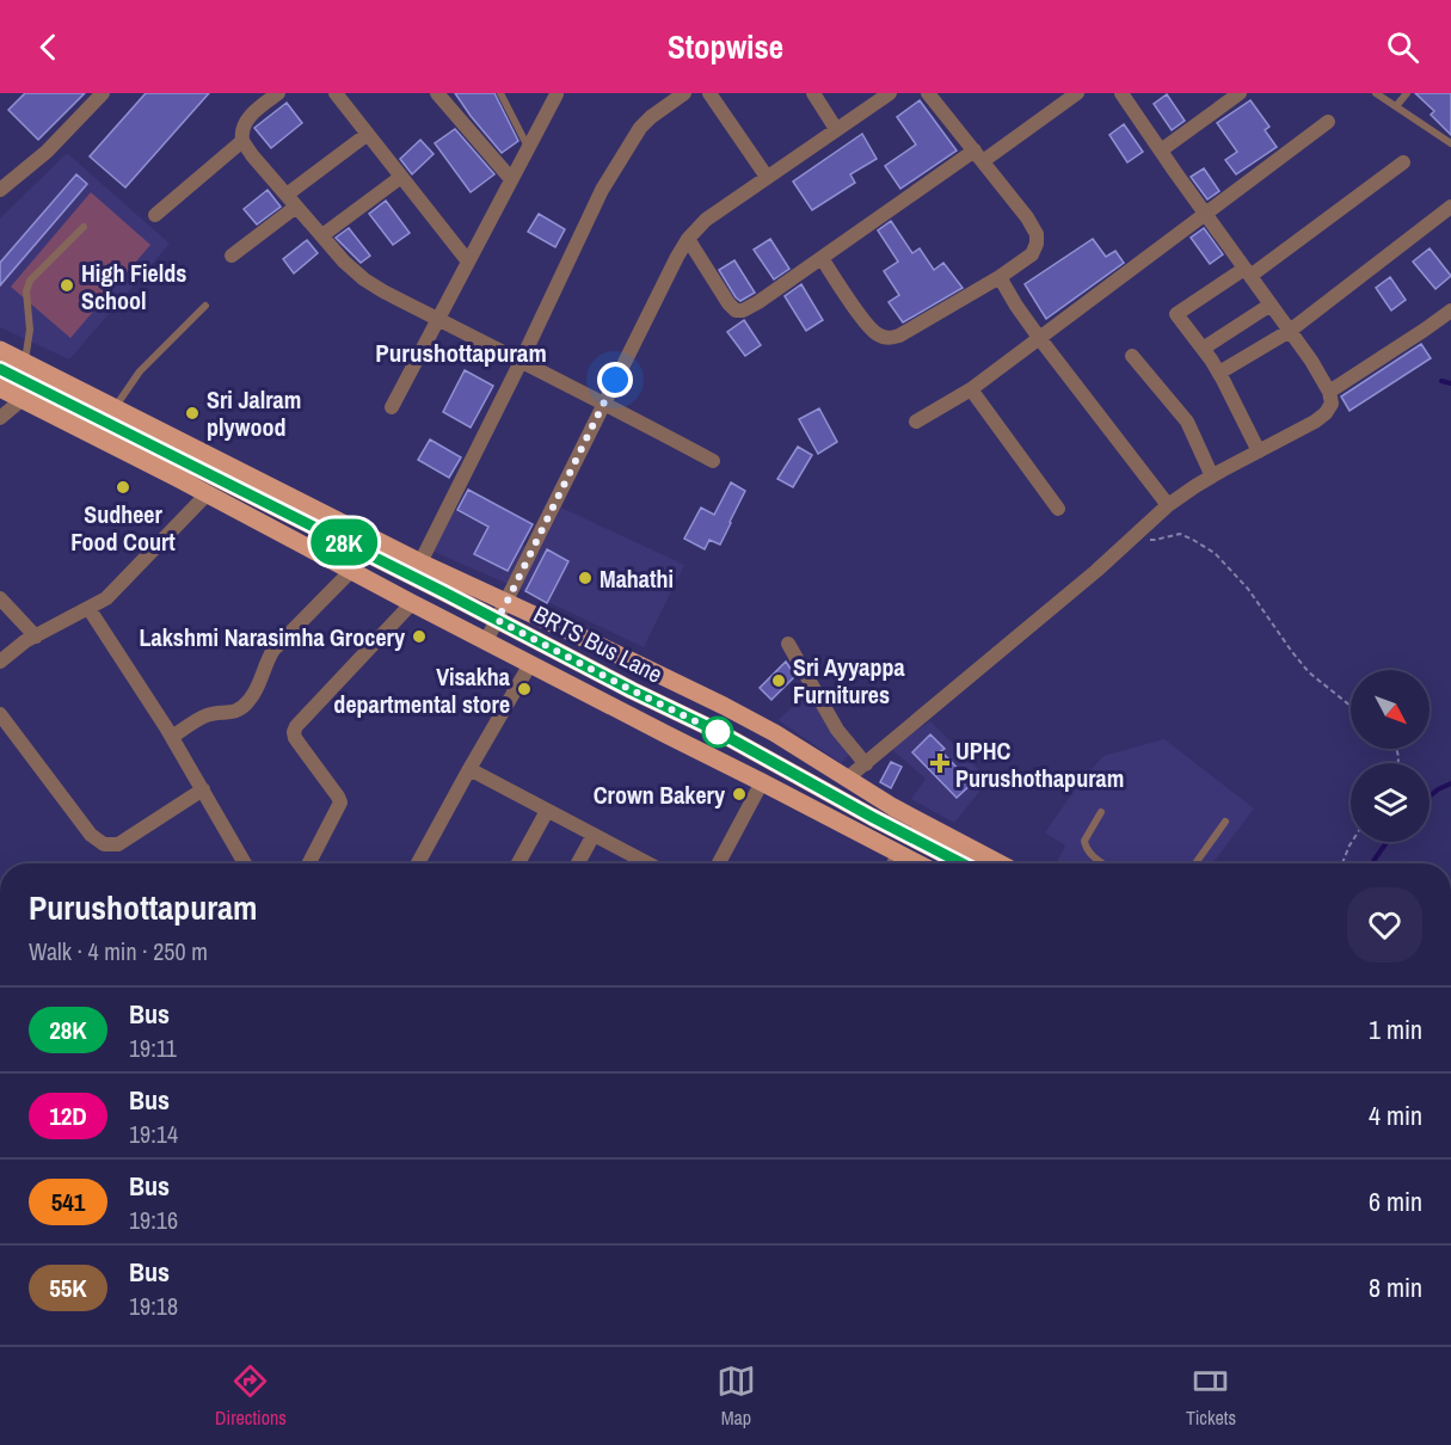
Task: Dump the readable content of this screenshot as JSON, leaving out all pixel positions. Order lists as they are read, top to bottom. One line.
{"streets":{"main road":["BRTS Bus Lane"]},"districts":["Purushottapuram"],"places":{"other":["High Fields School","Sri Jalram plywood","Sudheer Food Court","Mahathi","Lakshmi Narasimha Grocery","Sri Ayyappa Furnitures","Visakha departmental store","Crown Bakery"],"health":["UPHC Purushothapuram"]},"lines":["bus line 28K"],"north":"bottom right","page":{"header":"Stopwise","on_map":"28K","heading":["Purushottapuram","Walk · 4 min · 250 m"],"list":[{"mark":"28K","name":"Bus","note":"19:11","value":"1 min"},{"mark":"12D","name":"Bus","note":"19:14","value":"4 min"},{"mark":"541","name":"Bus","note":"19:16","value":"6 min"},{"mark":"55K","name":"Bus","note":"19:18","value":"8 min"}],"tabs":["Directions","Map","Tickets"]}}
